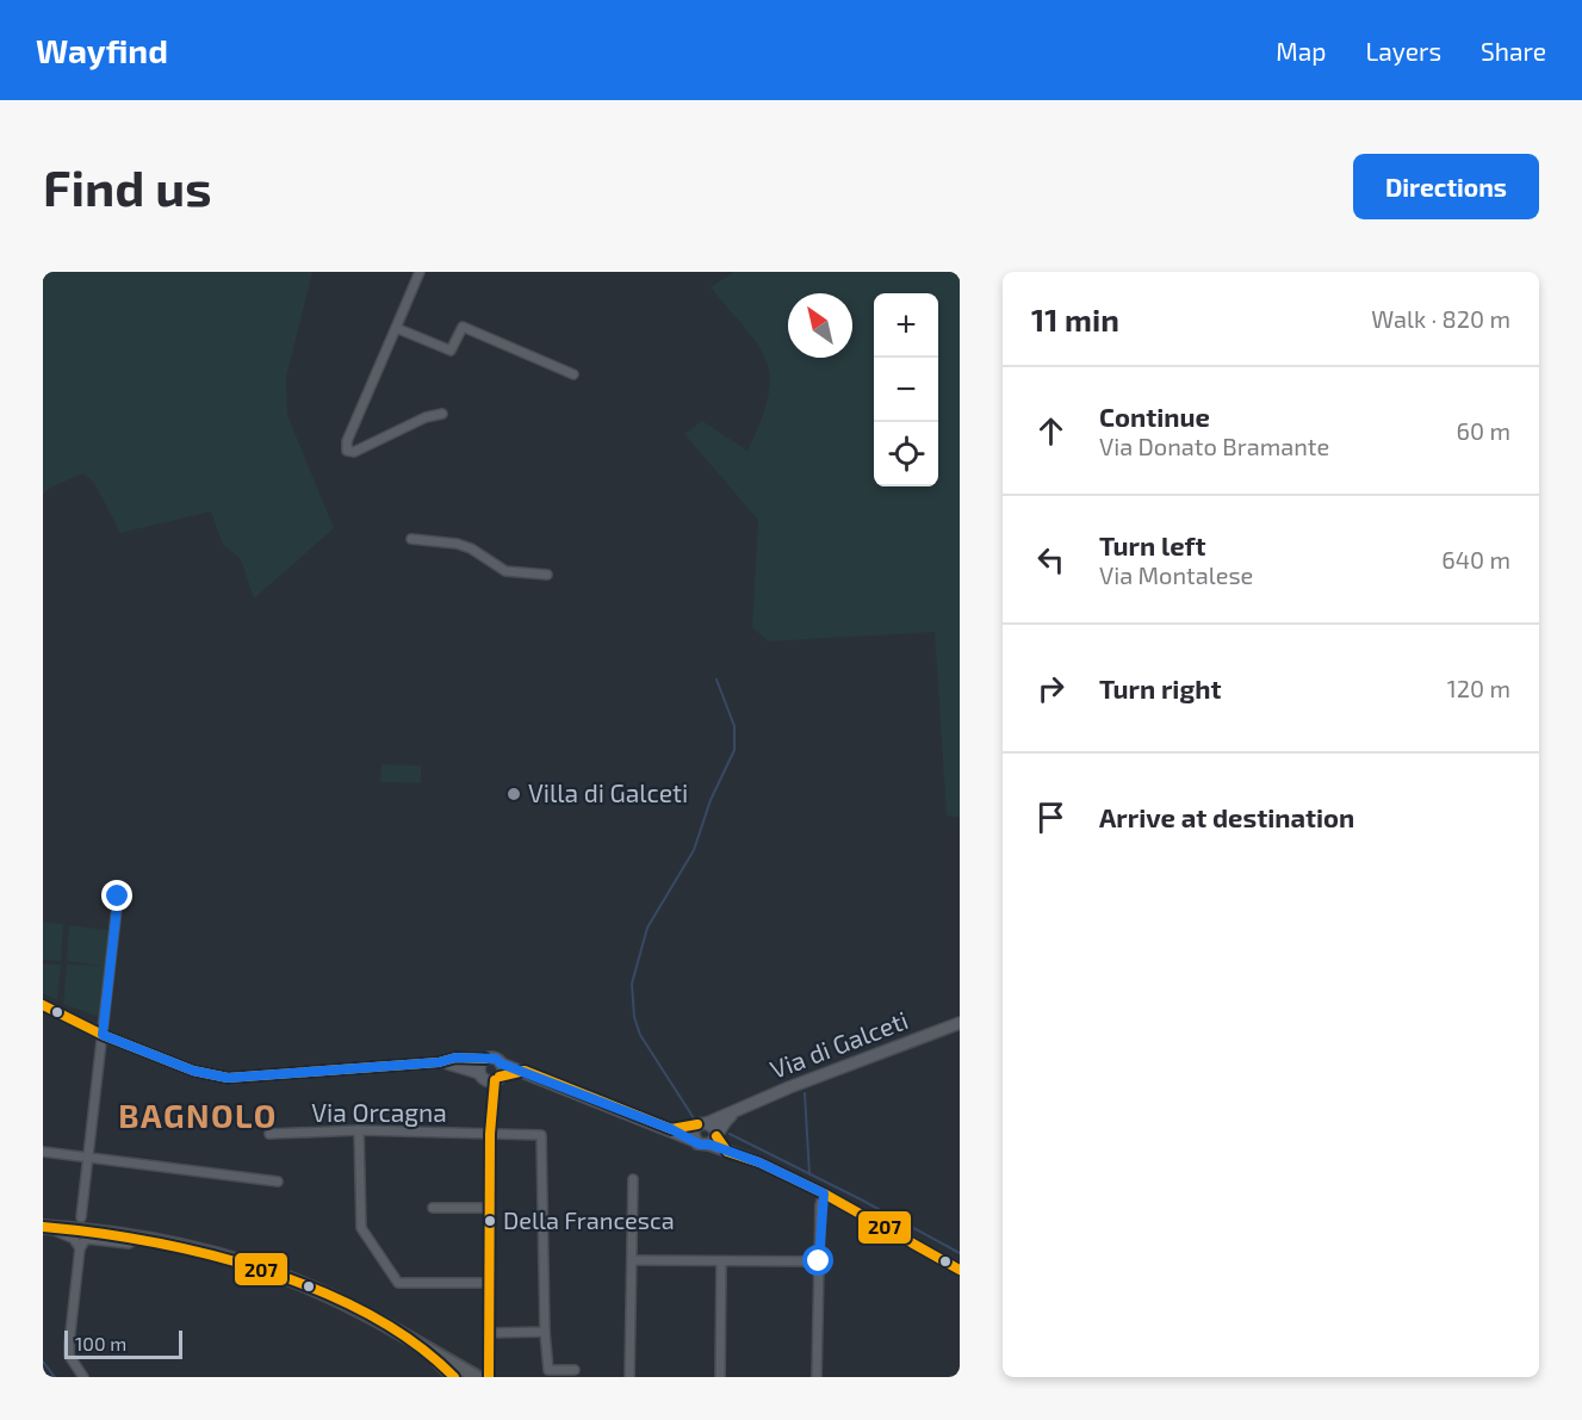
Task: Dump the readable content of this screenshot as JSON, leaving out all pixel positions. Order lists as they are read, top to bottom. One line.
{"streets":{"street":["Via di Galceti","Via Orcagna"]},"districts":["BAGNOLO"],"places":["Villa di Galceti","Della Francesca"],"lines":["transit line 207"],"scale_bar":"100 m","north":"top left","page":{"header":"Wayfind","nav":["Map","Layers","Share"],"buttons":"Directions","title":"Find us","heading":["11 min","Walk · 820 m"],"map_buttons":["+","−"],"list":[["Continue","Via Donato Bramante","60 m"],["Turn left","Via Montalese","640 m"],["Turn right","120 m"],"Arrive at destination"],"scale":"100 m"}}
